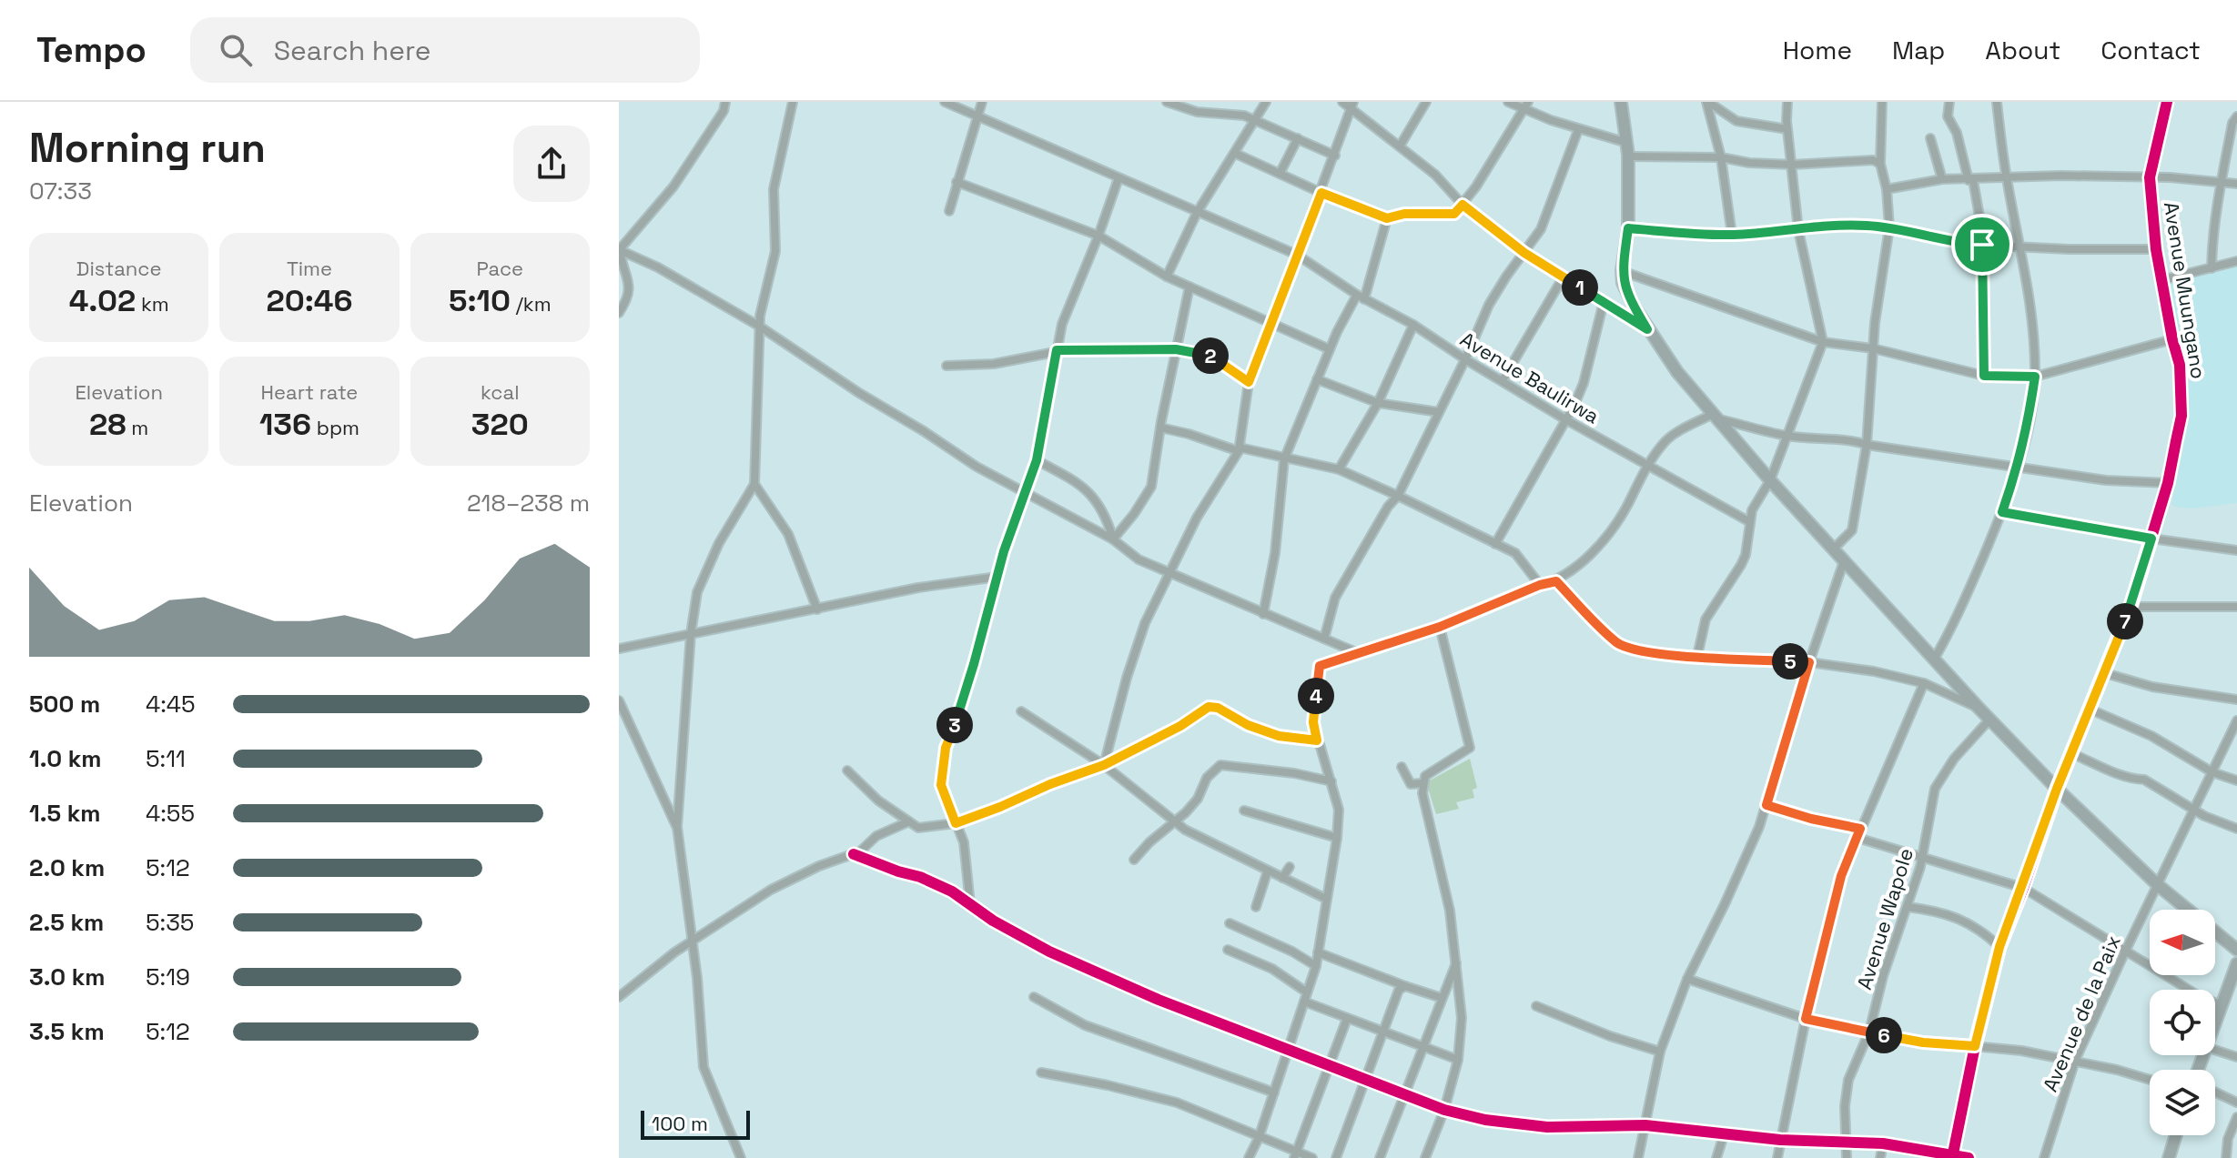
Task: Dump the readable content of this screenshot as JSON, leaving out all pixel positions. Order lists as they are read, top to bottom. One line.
{"streets":{"street":["Avenue Muungano","Avenue Baulirwa","Avenue Wapole","Avenue de la Paix"]},"scale_bar":"100 m","north":"left","page":{"header":"Tempo","search":"Search here","nav":["Home","Map","About","Contact"],"heading":["Morning run","07:33"],"stats":[["Distance","4.02 km"],["Time","20:46"],["Pace","5:10 /km"],["Elevation","28 m"],["Heart rate","136 bpm"],["kcal","320"]],"pins":["1","2","7","5","4","3","6"],"chart":["Elevation","218–238 m"],"list":[{"name":"500 m","note":"4:45"},{"name":"1.0 km","note":"5:11"},{"name":"1.5 km","note":"4:55"},{"name":"2.0 km","note":"5:12"},{"name":"2.5 km","note":"5:35"},{"name":"3.0 km","note":"5:19"},{"name":"3.5 km","note":"5:12"}],"scale":"100 m"}}
